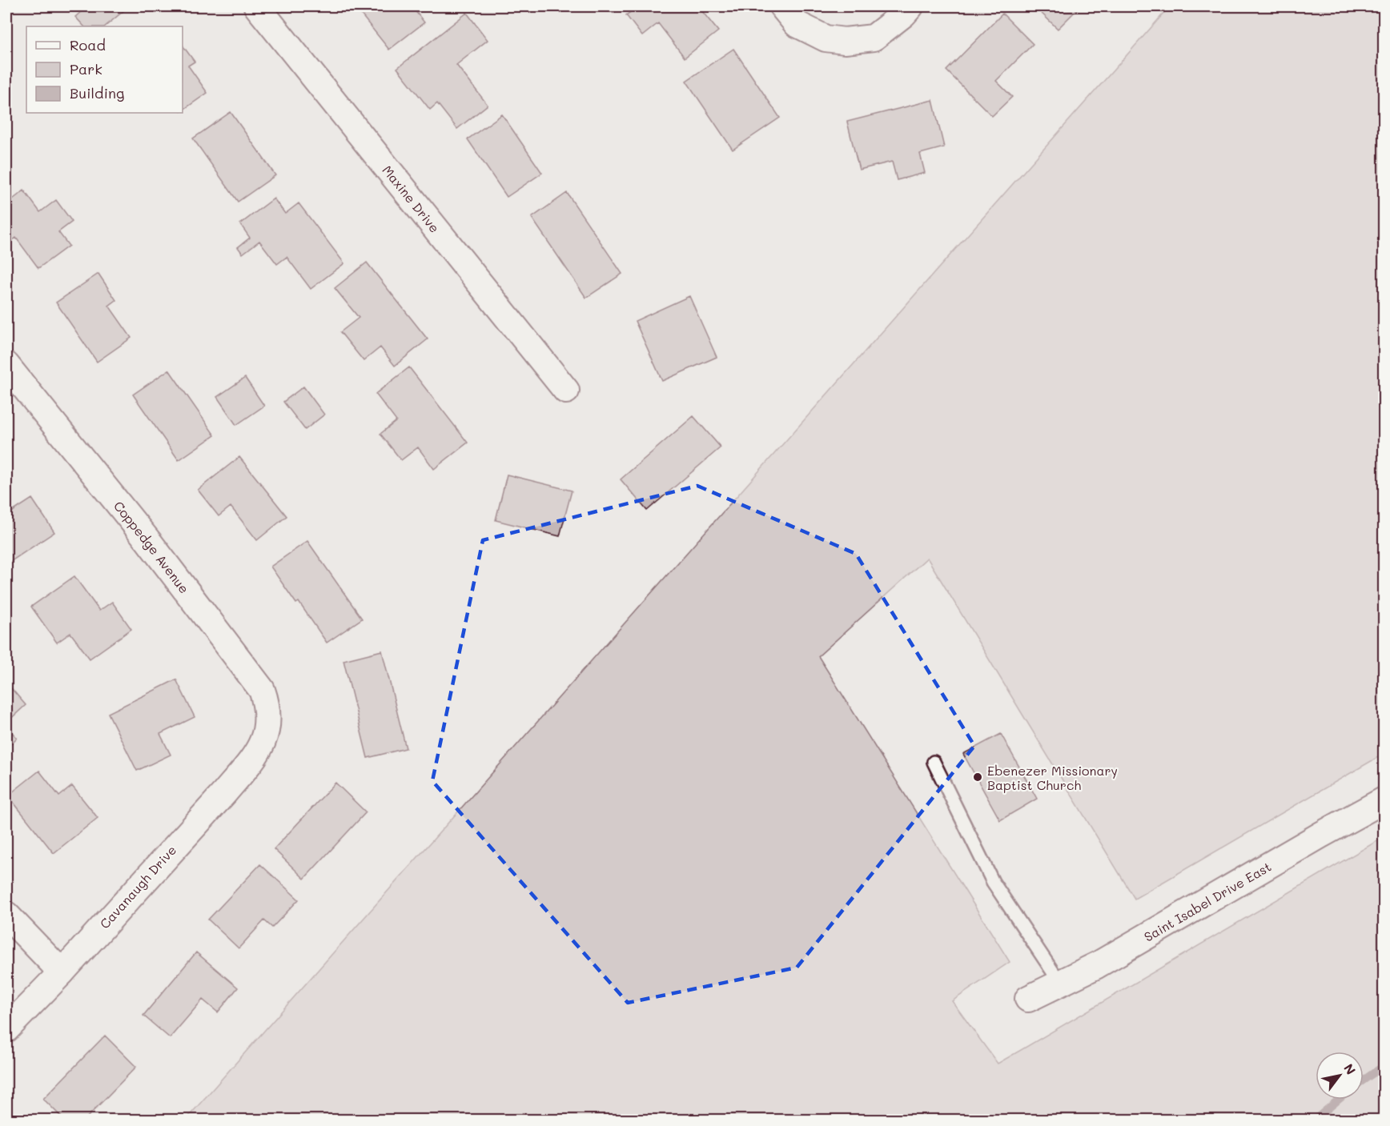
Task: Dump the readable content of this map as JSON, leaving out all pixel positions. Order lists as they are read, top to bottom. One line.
{"streets":{"street":["Maxine Drive","Coppedge Avenue","Cavanaugh Drive","Saint Isabel Drive East"]},"crossings":[["Coppedge Avenue","Cavanaugh Drive"]],"places":["Ebenezer Missionary Baptist Church"],"legend":["Road","Park","Building"],"north":"top right"}
